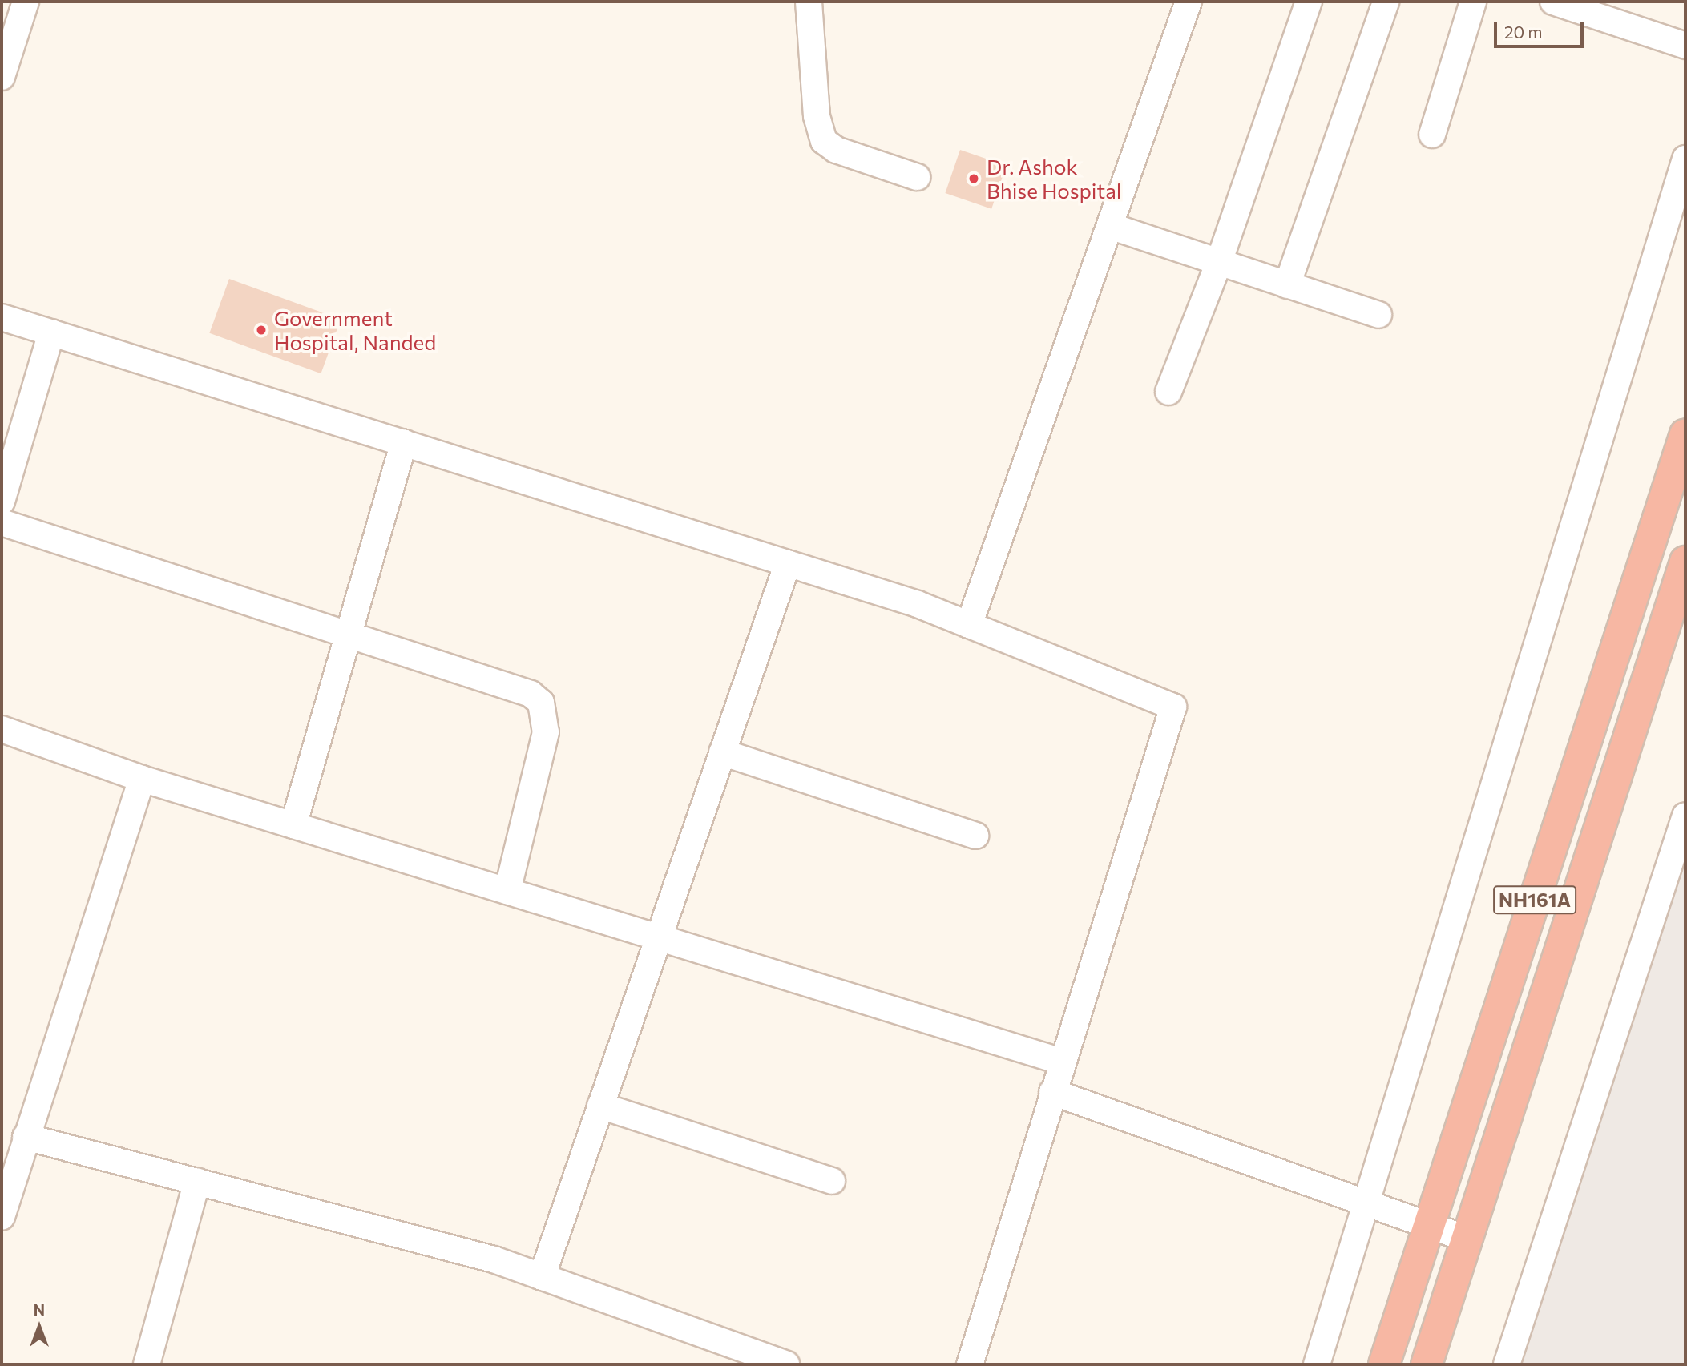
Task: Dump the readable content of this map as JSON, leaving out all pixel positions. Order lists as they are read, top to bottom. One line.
{"streets":{"highway":["NH161A"]},"places":["Dr. Ashok Bhise Hospital","Government Hospital, Nanded"],"scale_bar":"20 m","north":"top"}
